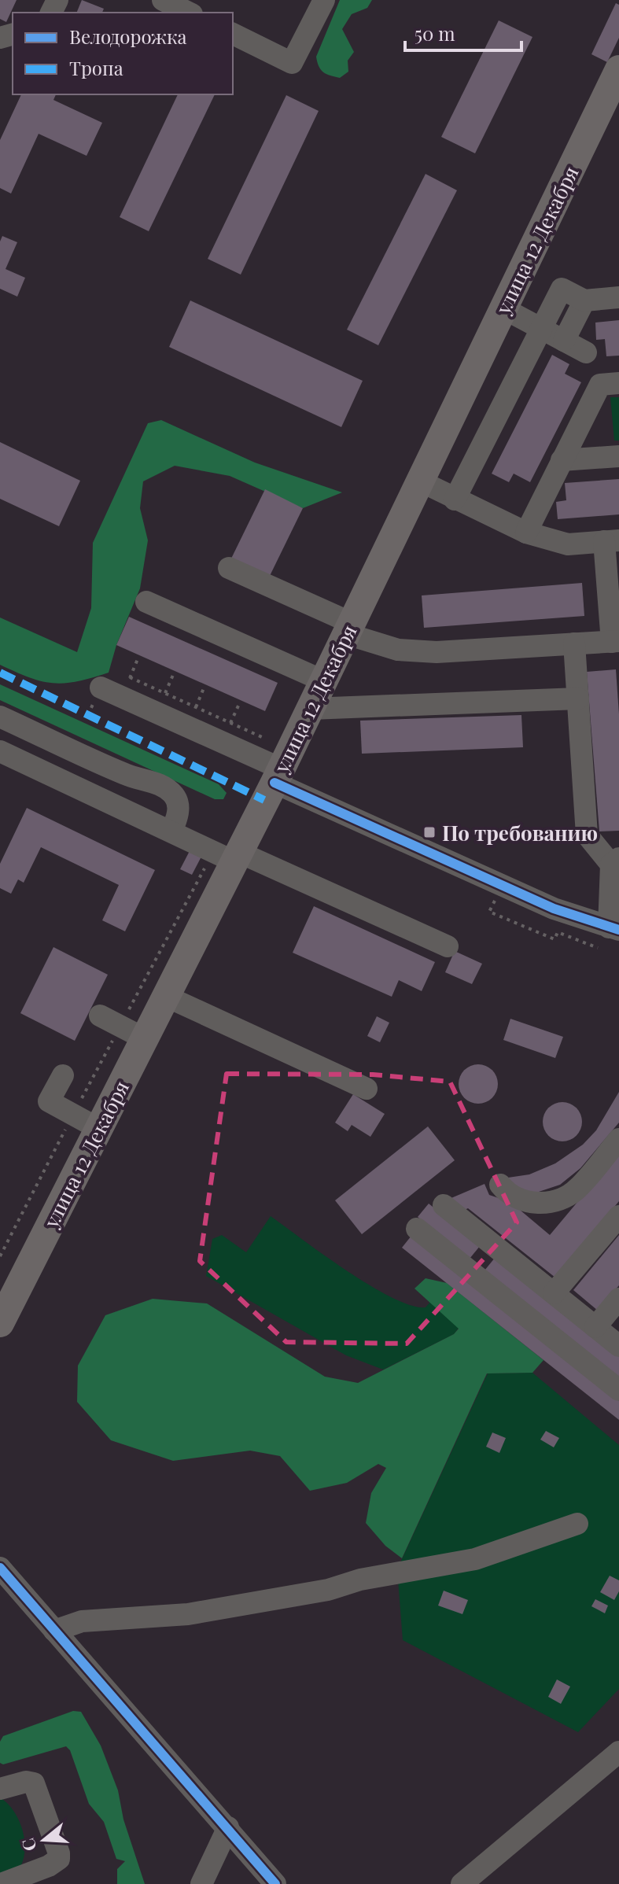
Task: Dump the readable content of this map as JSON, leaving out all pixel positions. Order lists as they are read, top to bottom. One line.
{"streets":{"main road":["улица 12 Декабря"]},"places":{"transit":["По требованию"]},"legend":["Велодорожка","Тропа"],"scale_bar":"50 m","north":"left"}
